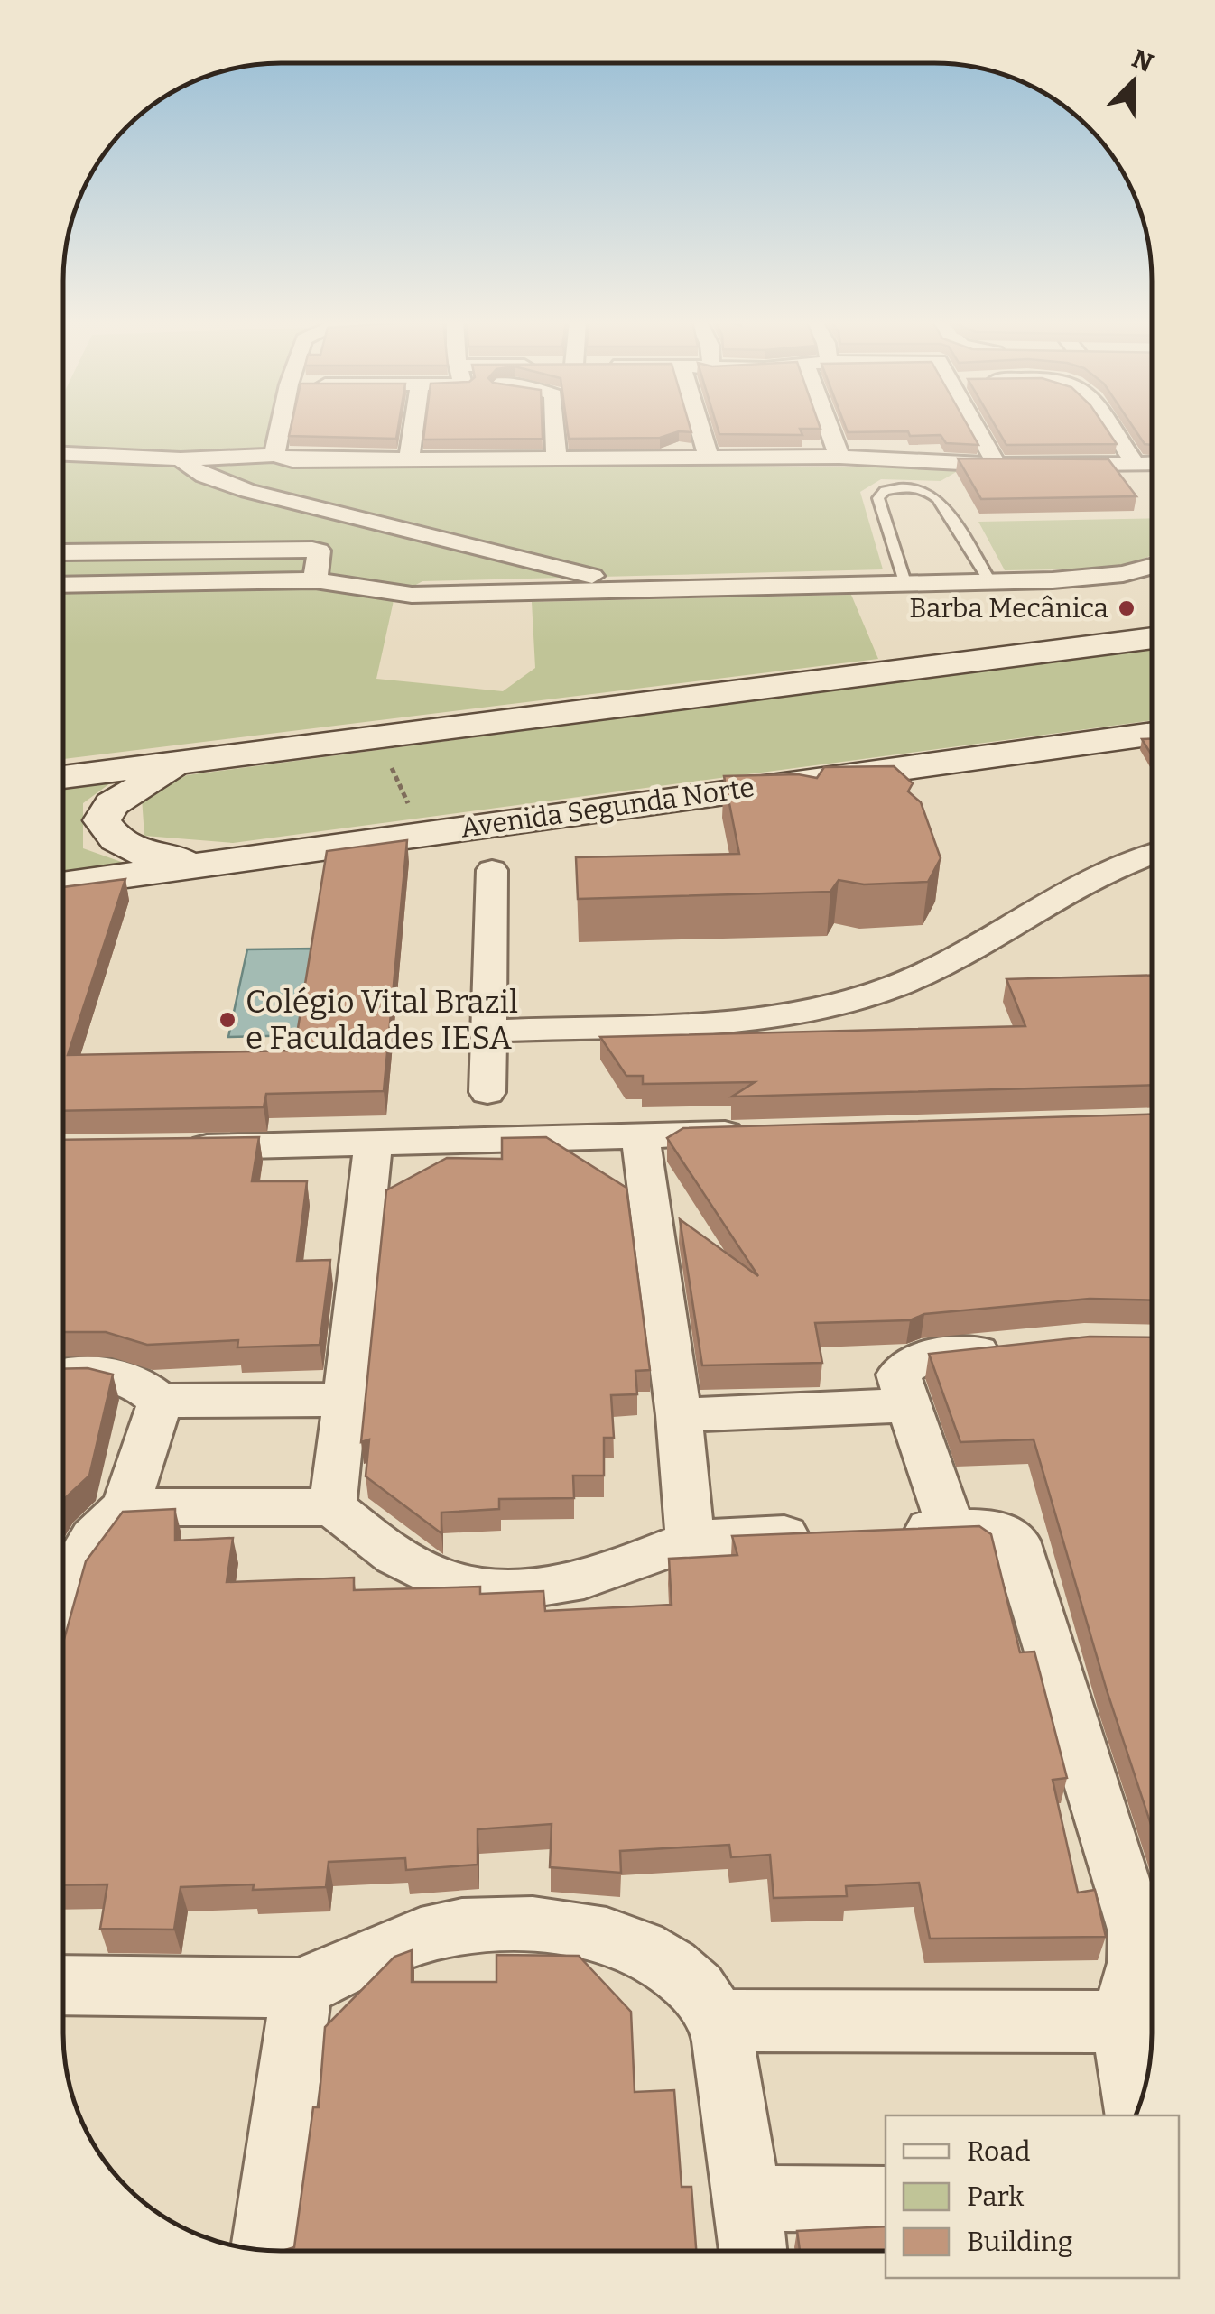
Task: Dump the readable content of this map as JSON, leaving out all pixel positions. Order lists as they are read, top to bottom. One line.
{"streets":{"main road":["Avenida Segunda Norte"]},"places":["Barba Mecânica","Colégio Vital Brazil e Faculdades IESA"],"legend":["Road","Park","Building"],"north":"top right"}
